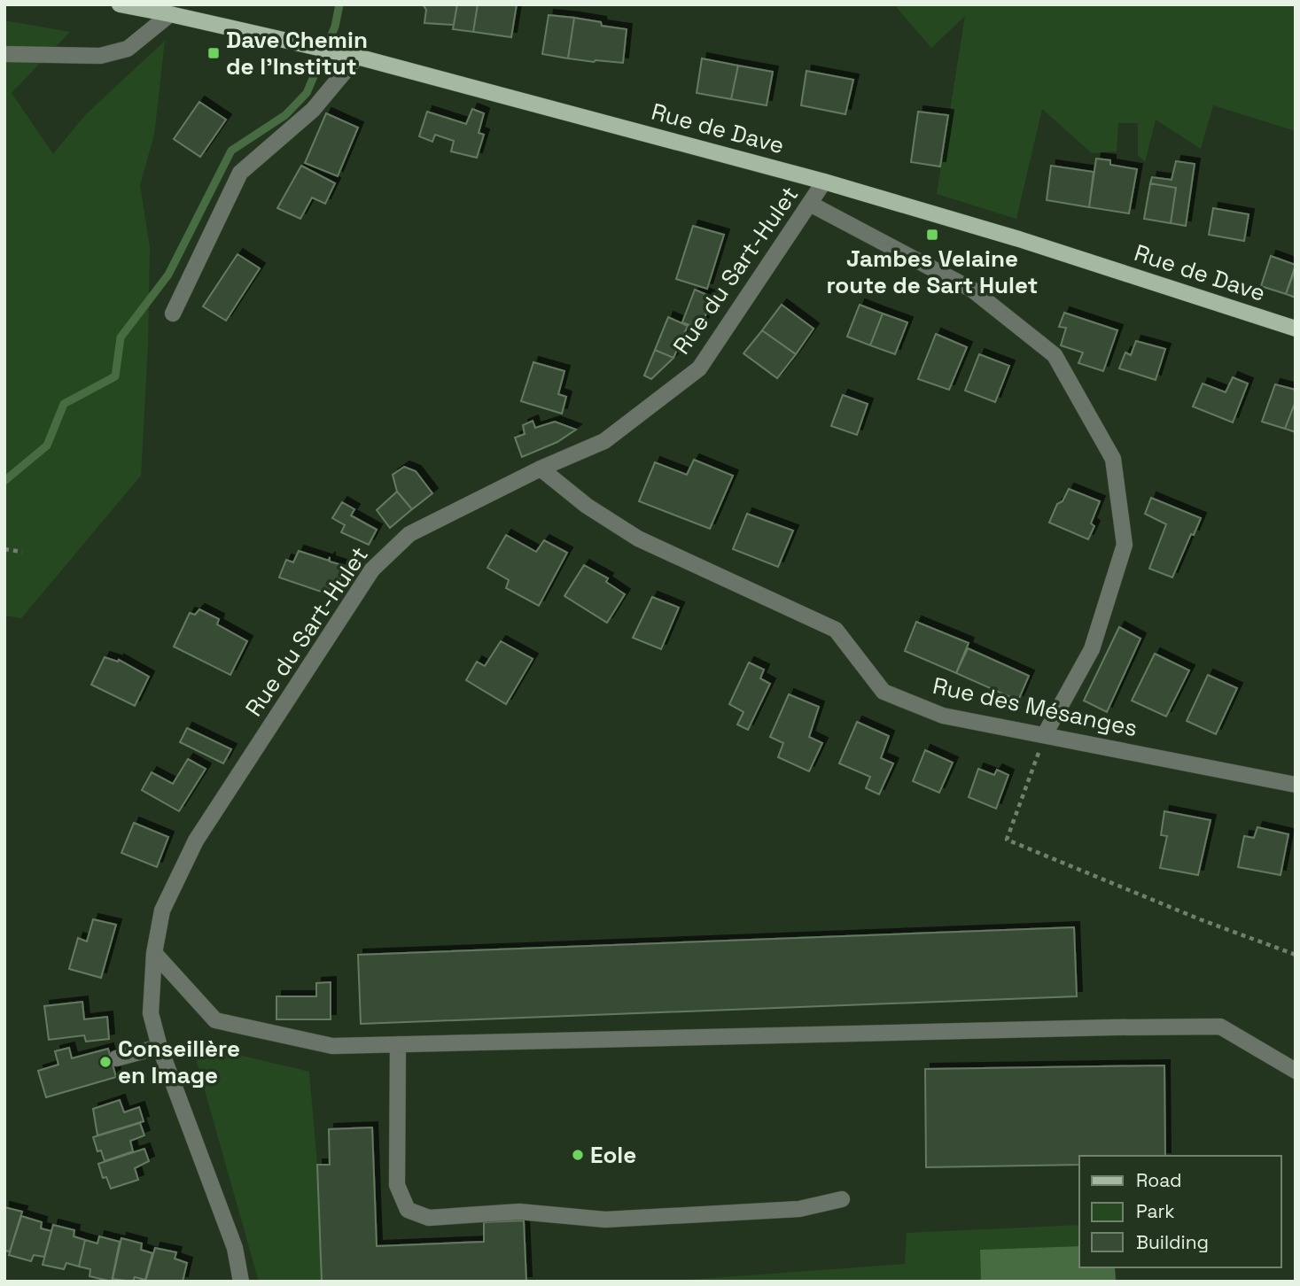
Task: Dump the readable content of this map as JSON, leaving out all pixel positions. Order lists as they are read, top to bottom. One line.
{"streets":{"main road":["Rue de Dave"],"street":["Rue du Sart-Hulet","Rue des Mésanges"]},"crossings":[["Rue de Dave","Rue du Sart-Hulet"],["Rue du Sart-Hulet","Rue des Mésanges"]],"places":{"transit":["Dave Chemin de l'Institut","Jambes Velaine route de Sart Hulet"],"other":["Conseillère en Image","Eole"]},"legend":["Road","Park","Building"]}
